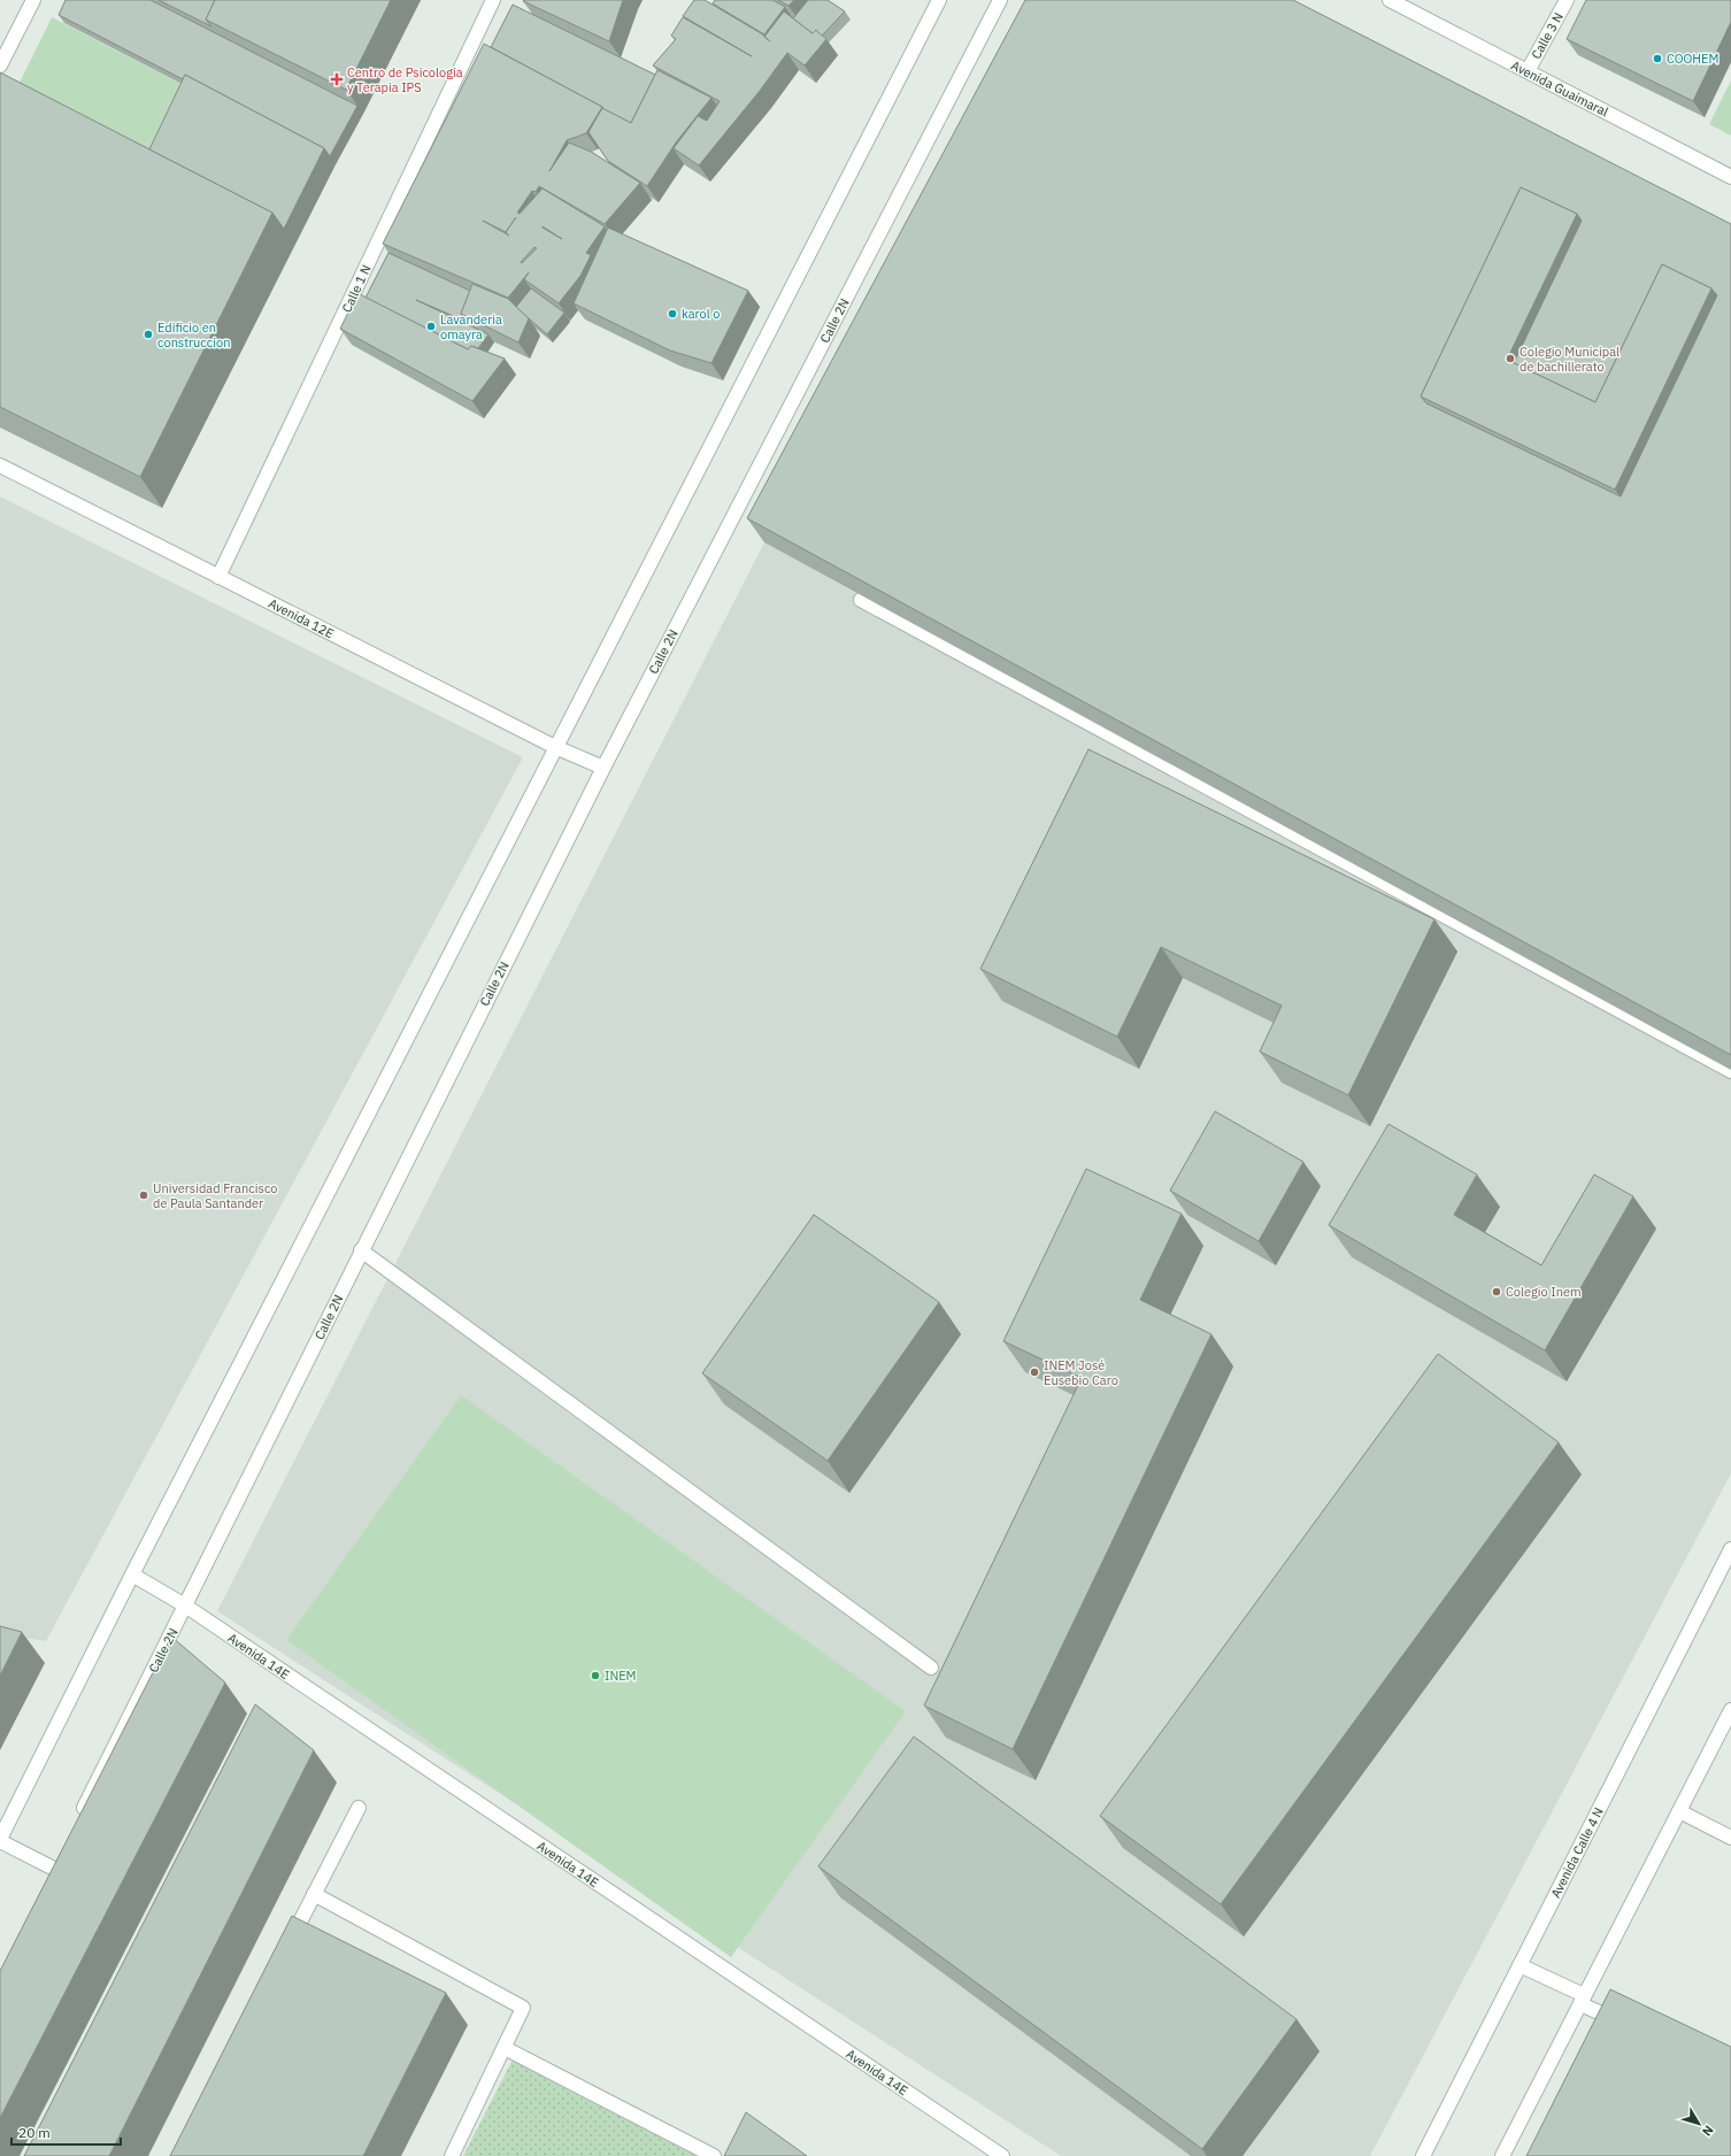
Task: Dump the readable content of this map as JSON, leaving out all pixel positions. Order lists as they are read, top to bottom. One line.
{"streets":{"street":["Calle 3 N","Avenida Guaimaral","Calle 1 N","Calle 2N","Avenida 12E","Avenida 14E","Avenida Calle 4 N"]},"crossings":[["Calle 3 N","Avenida Guaimaral"],["Calle 1 N","Avenida 12E"],["Calle 2N","Avenida 12E"],["Calle 2N","Avenida 14E"]],"places":{"other":["COOHEM","karol o","Lavanderia omayra","Edificio en construccion","Colegio Municipal de bachillerato","Universidad Francisco de Paula Santander","Colegio Inem","INEM José Eusebio Caro","INEM"],"health":["Centro de Psicologia y Terapia IPS"]},"scale_bar":"20 m","north":"bottom right"}
